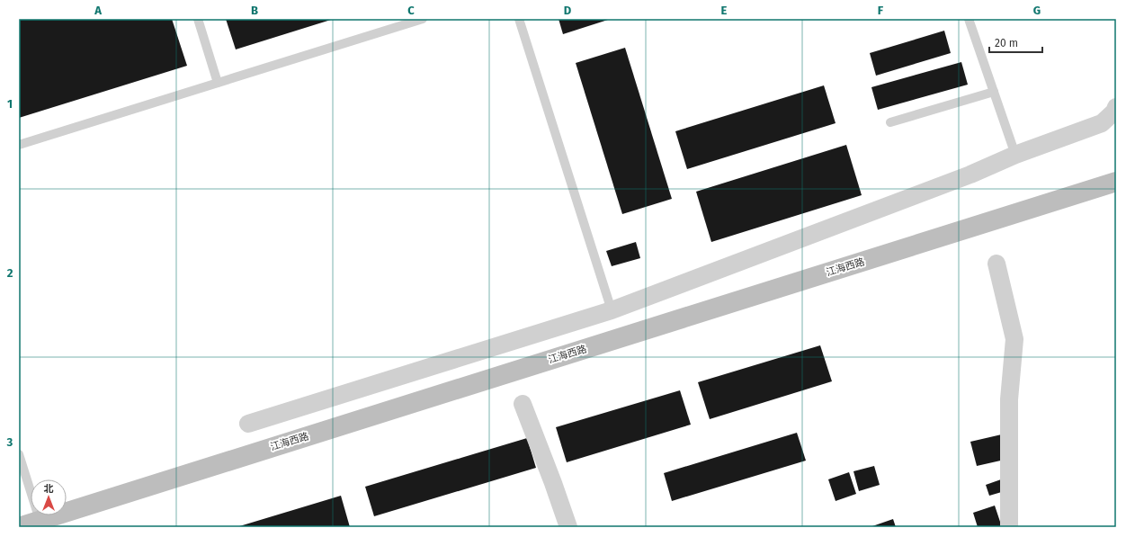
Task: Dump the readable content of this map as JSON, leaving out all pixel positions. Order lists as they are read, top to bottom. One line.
{"streets":{"main road":["江海西路"]},"scale_bar":"20 m","north":"top","grid":{"columns":["A","B","C","D","E","F","G"],"rows":["1","2","3"]}}
